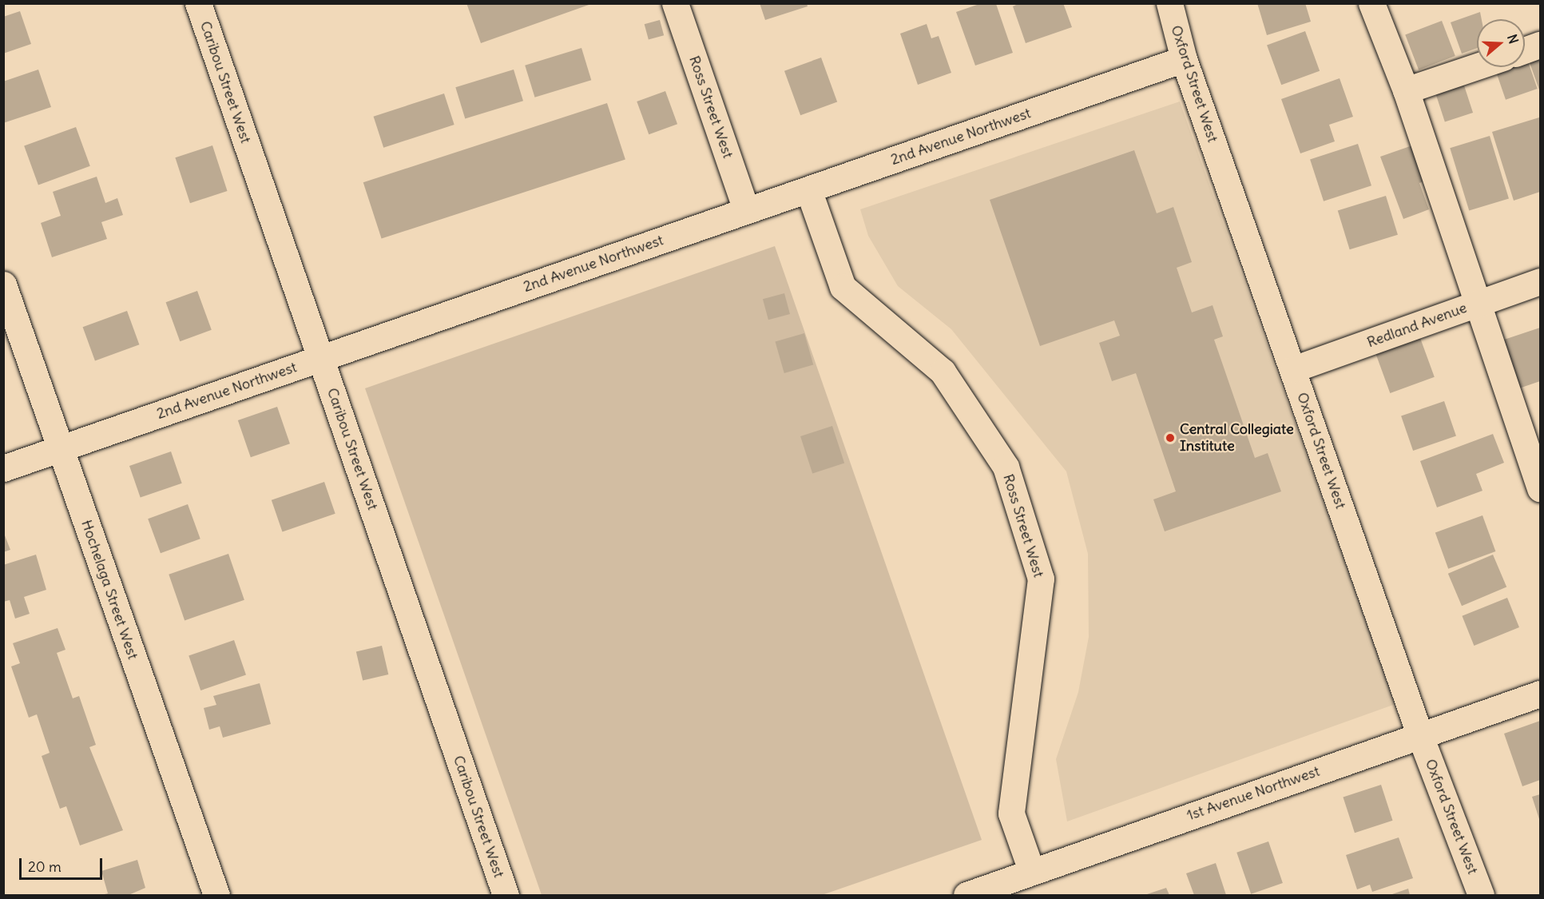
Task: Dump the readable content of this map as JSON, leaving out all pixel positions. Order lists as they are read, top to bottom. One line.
{"streets":{"street":["Caribou Street West","Oxford Street West","Ross Street West","2nd Avenue Northwest","Redland Avenue","Hochelaga Street West","1st Avenue Northwest"]},"crossings":[["Caribou Street West","2nd Avenue Northwest"],["Oxford Street West","2nd Avenue Northwest"],["Oxford Street West","Redland Avenue"],["Oxford Street West","1st Avenue Northwest"],["Ross Street West","2nd Avenue Northwest"],["Ross Street West","1st Avenue Northwest"],["2nd Avenue Northwest","Hochelaga Street West"]],"places":["Central Collegiate Institute"],"scale_bar":"20 m","north":"right"}
